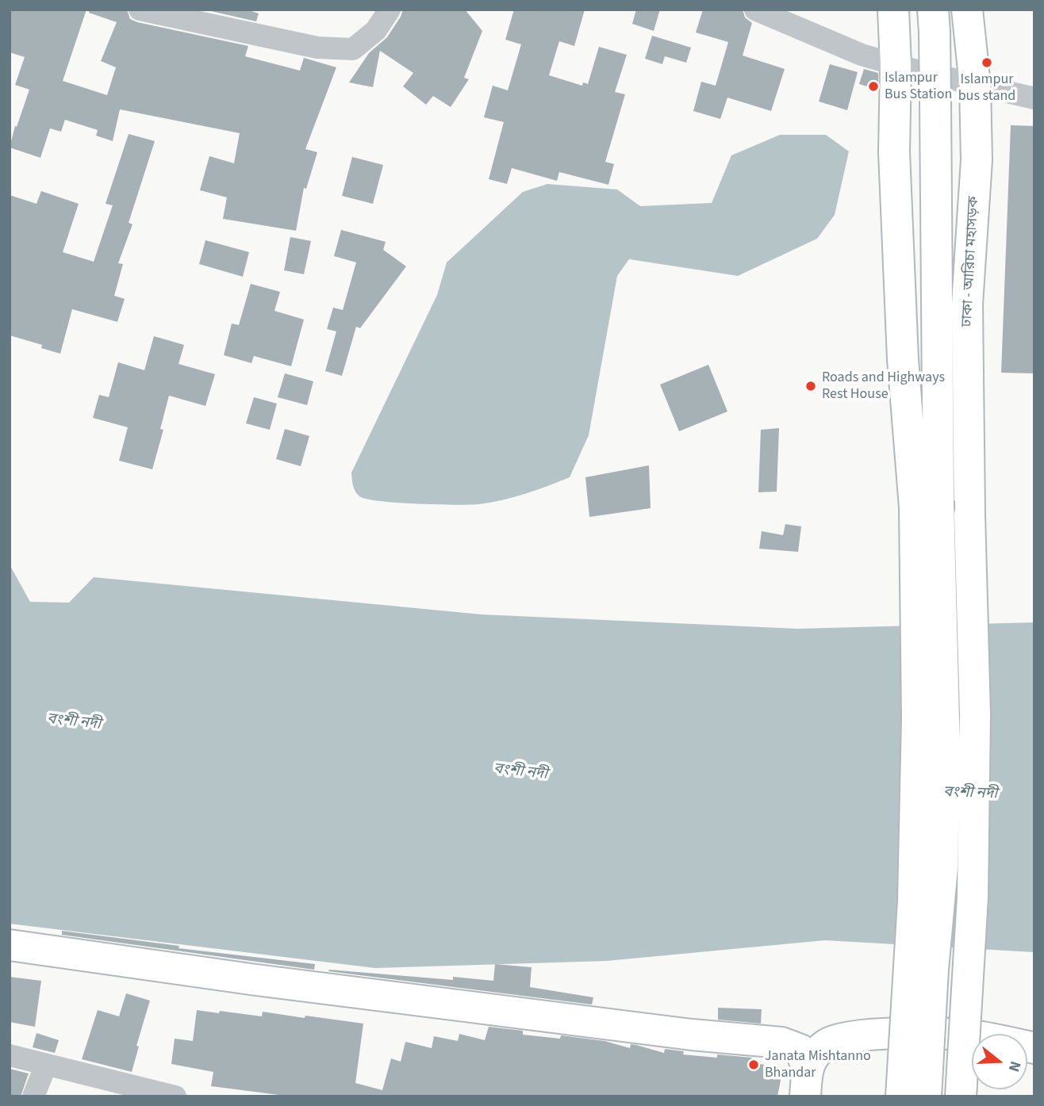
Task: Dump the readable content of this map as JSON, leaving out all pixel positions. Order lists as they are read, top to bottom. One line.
{"streets":{"main road":["ঢাকা - আরিচা মহাসড়ক"]},"water":["বংশী নদী"],"places":["Islampur bus stand","Islampur Bus Station","Roads and Highways Rest House","Janata Mishtanno Bhandar"],"north":"right"}
